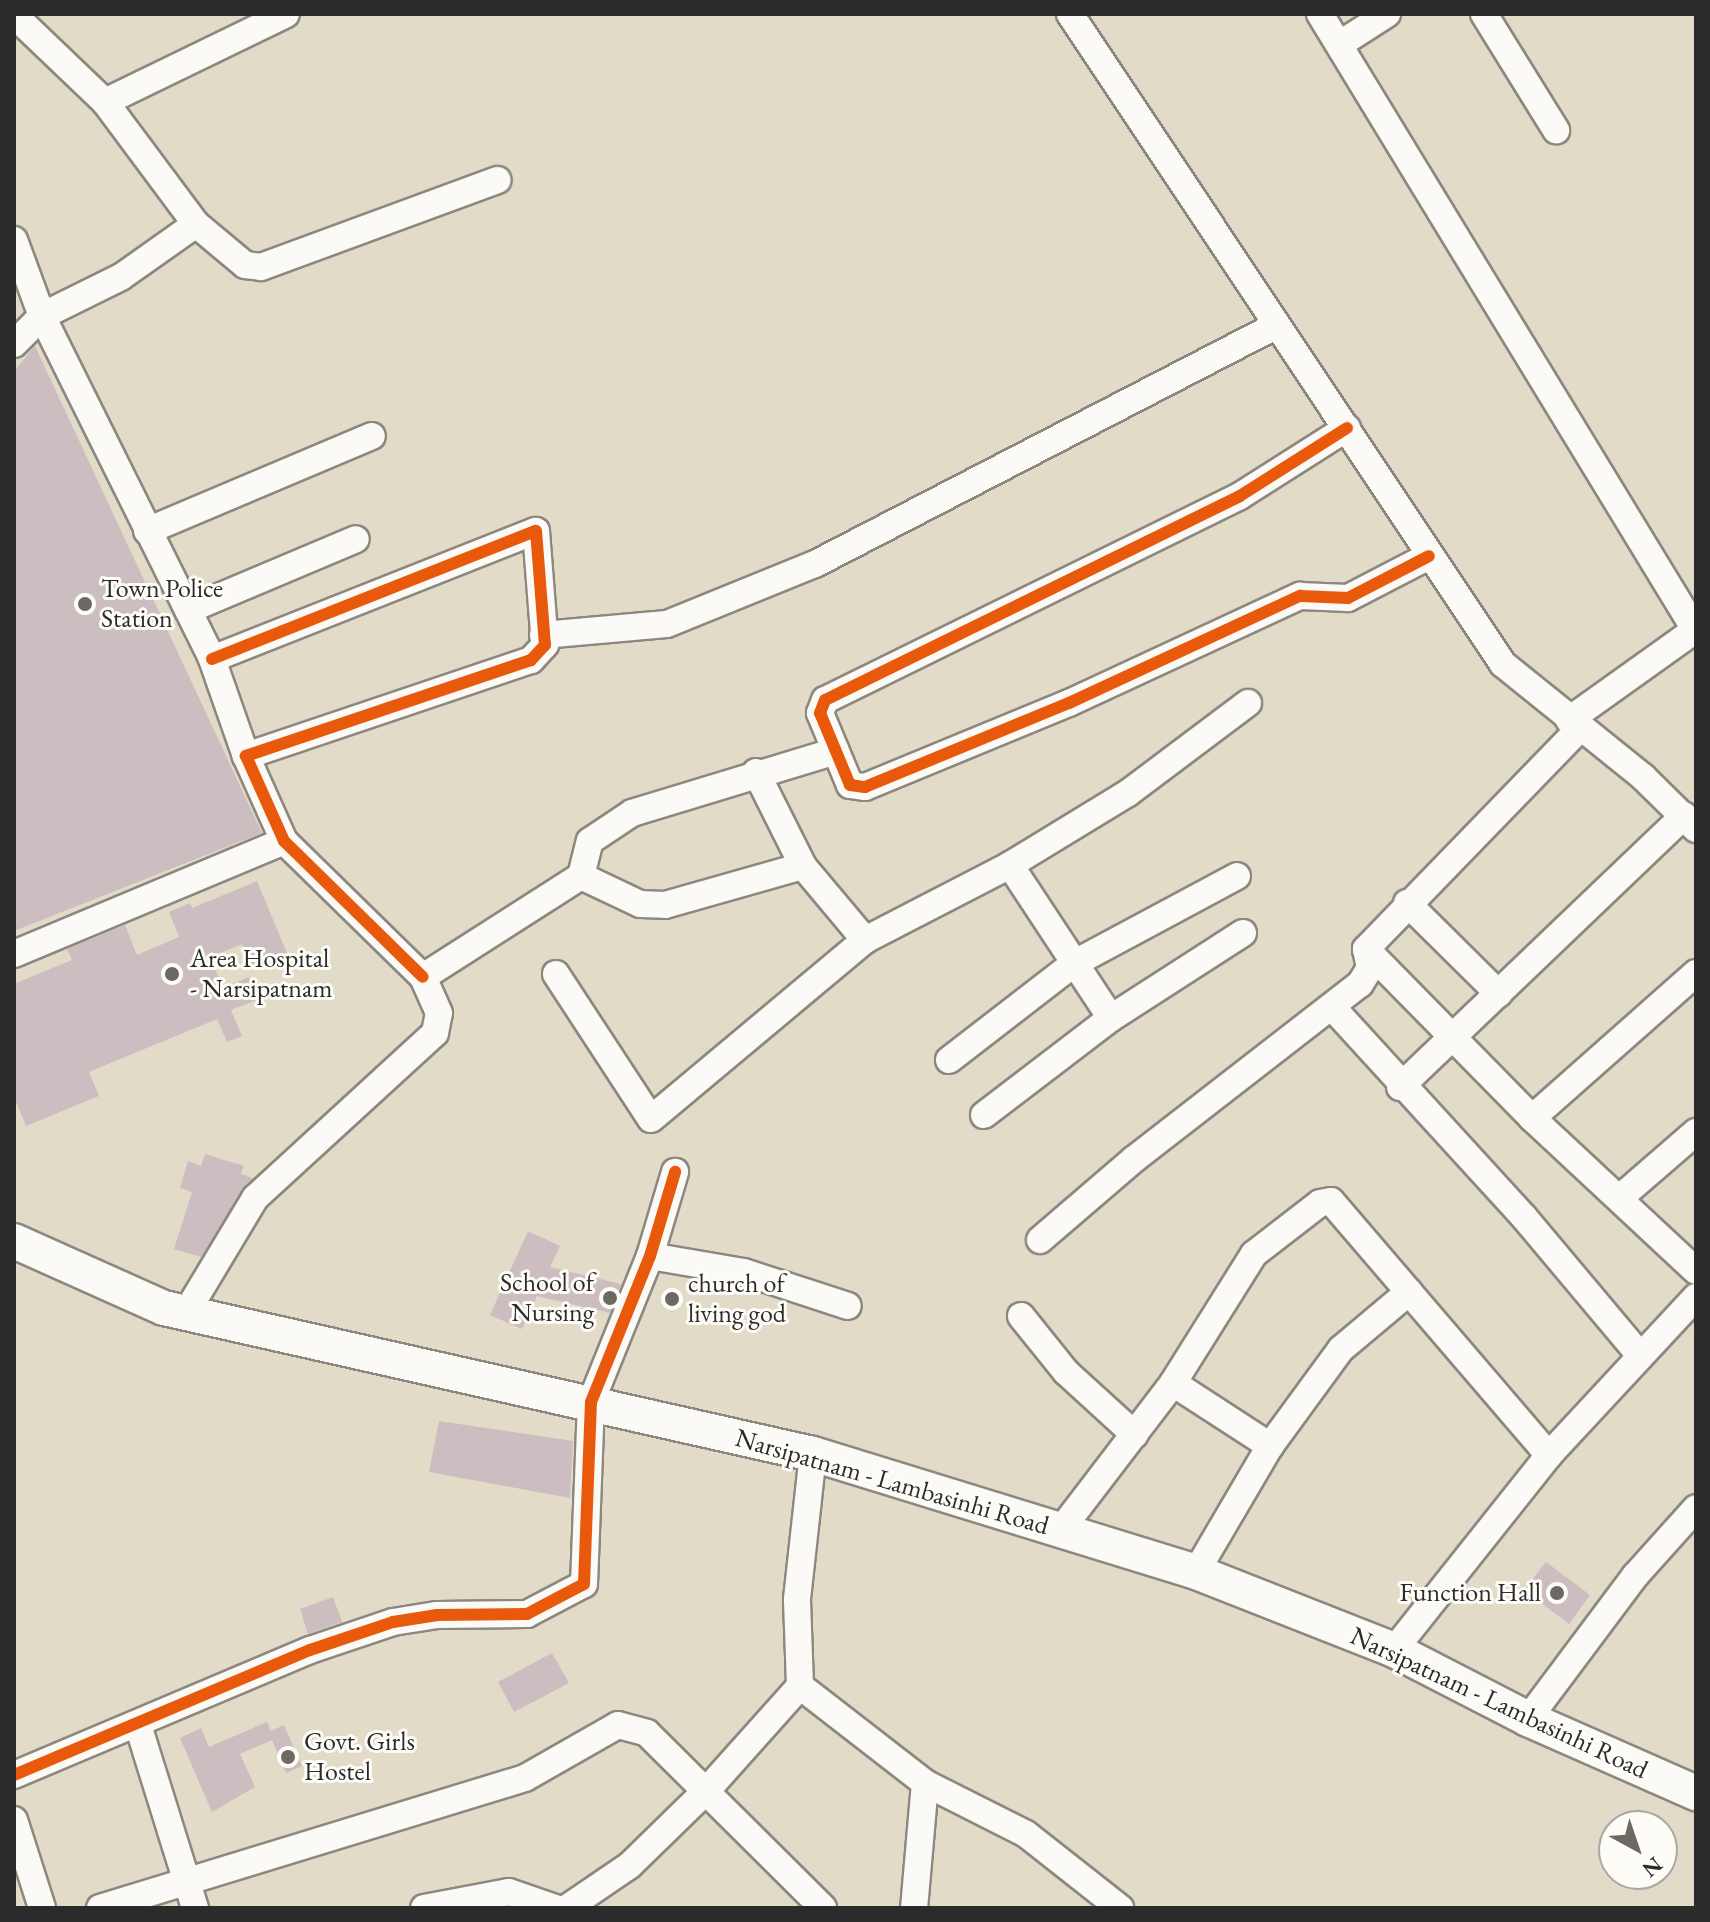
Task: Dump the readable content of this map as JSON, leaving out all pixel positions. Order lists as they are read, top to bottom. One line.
{"streets":{"main road":["Narsipatnam - Lambasinhi Road"]},"places":["Town Police Station","Area Hospital - Narsipatnam","School of Nursing","church of living god","Function Hall","Govt. Girls Hostel"],"north":"bottom right"}
